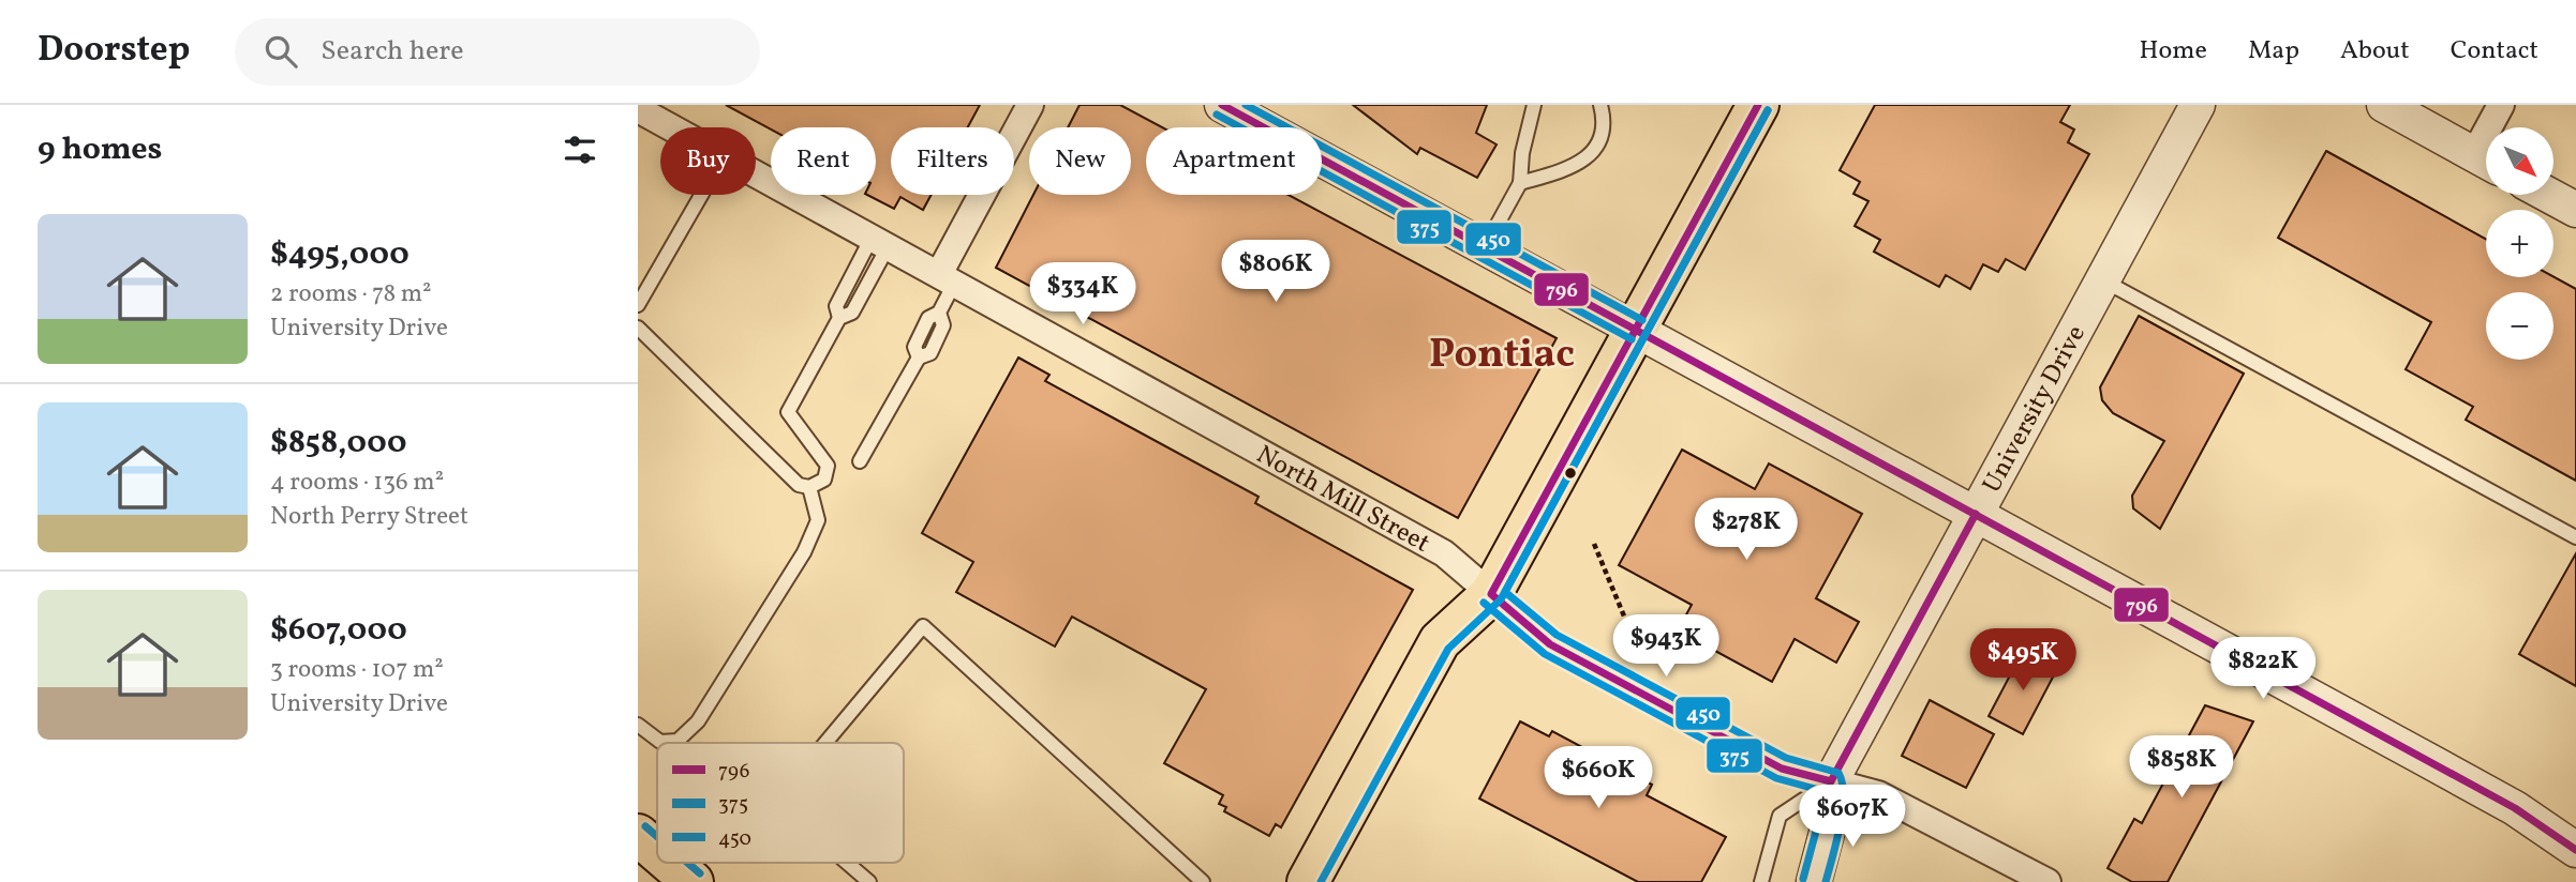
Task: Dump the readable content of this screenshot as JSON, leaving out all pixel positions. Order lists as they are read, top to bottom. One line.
{"streets":{"street":["University Drive","North Mill Street"]},"crossings":[["University Drive","North Mill Street"]],"districts":["Pontiac"],"lines":["transit line 796","transit line 450","transit line 375"],"legend":["796","375","450"],"north":"bottom right","page":{"header":"Doorstep","search":"Search here","nav":["Home","Map","About","Contact"],"heading":"9 homes","map_buttons":["+","−"],"chip":["Buy","Rent","Filters","New","Apartment"],"list":[{"name":"$495,000","note":"2 rooms · 78 m² · University Drive"},{"name":"$858,000","note":"4 rooms · 136 m² · North Perry Street"},{"name":"$607,000","note":"3 rooms · 107 m² · University Drive"}],"price":["$806K","$334K","$278K","$943K","$495K","$822K","$858K","$660K","$607K"]}}
